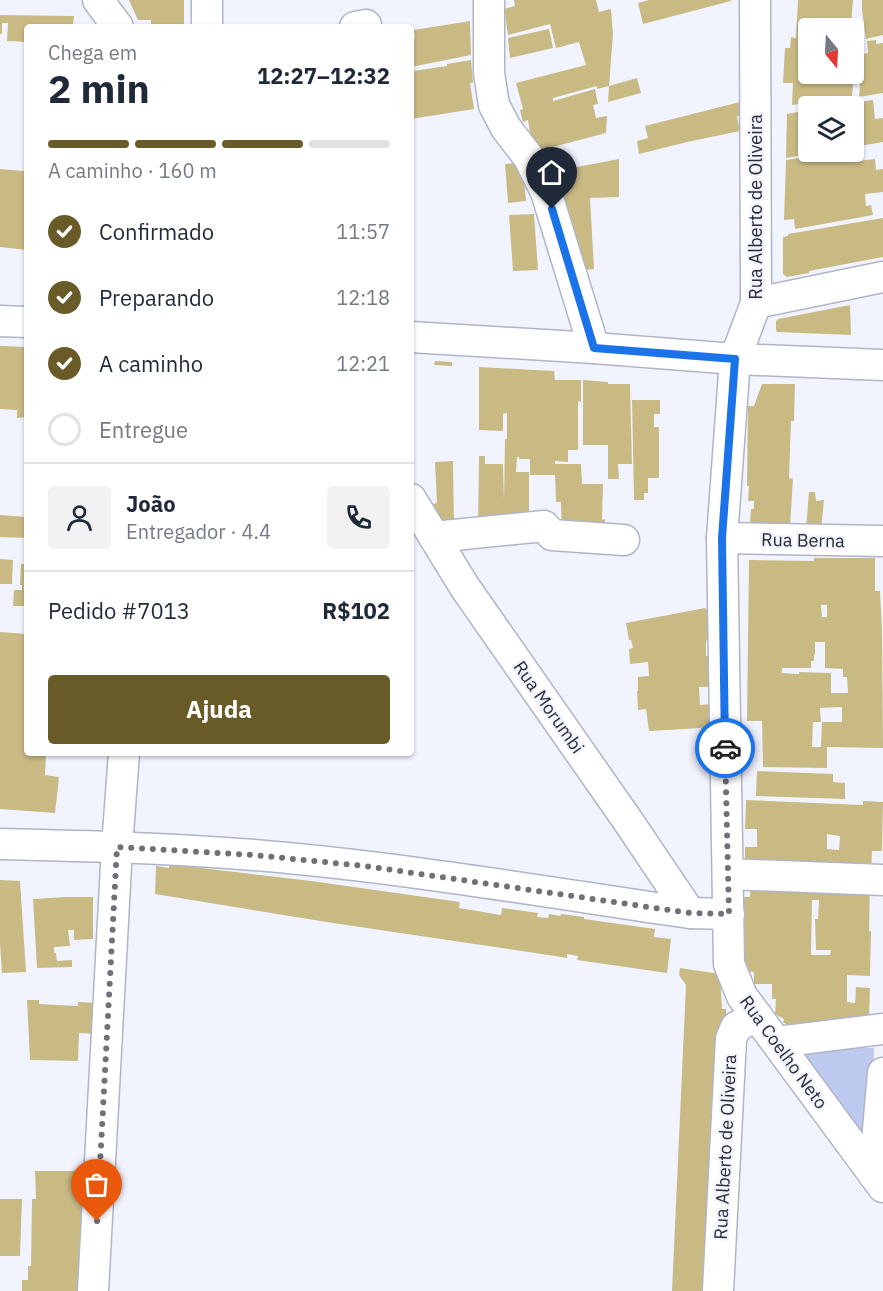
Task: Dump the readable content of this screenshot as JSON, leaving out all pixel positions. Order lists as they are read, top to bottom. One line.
{"streets":{"street":["Rua Alberto de Oliveira","Rua Berna","Rua Morumbi","Rua Coelho Neto"]},"crossings":[["Rua Alberto de Oliveira","Rua Berna"],["Rua Alberto de Oliveira","Rua Coelho Neto"]],"north":"bottom","page":{"heading":["2 min","Chega em","12:27–12:32"],"panel":["João","Entregador · 4.4","Pedido #7013","R$102"],"bar":"A caminho · 160 m","list":[["Confirmado","11:57"],["Preparando","12:18"],["A caminho","12:21"],"Entregue"],"buttons":"Ajuda"}}
